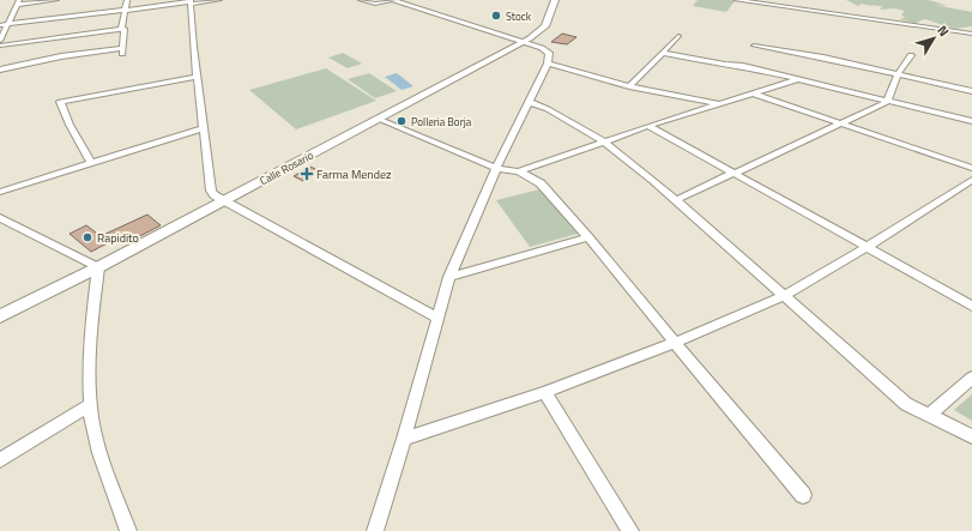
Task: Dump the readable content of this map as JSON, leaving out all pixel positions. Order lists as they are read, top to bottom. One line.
{"streets":{"main road":["Calle Rosario"]},"places":{"other":["Stock","Polleria Borja","Rapidito"],"health":["Farma Mendez"]},"north":"top right"}
